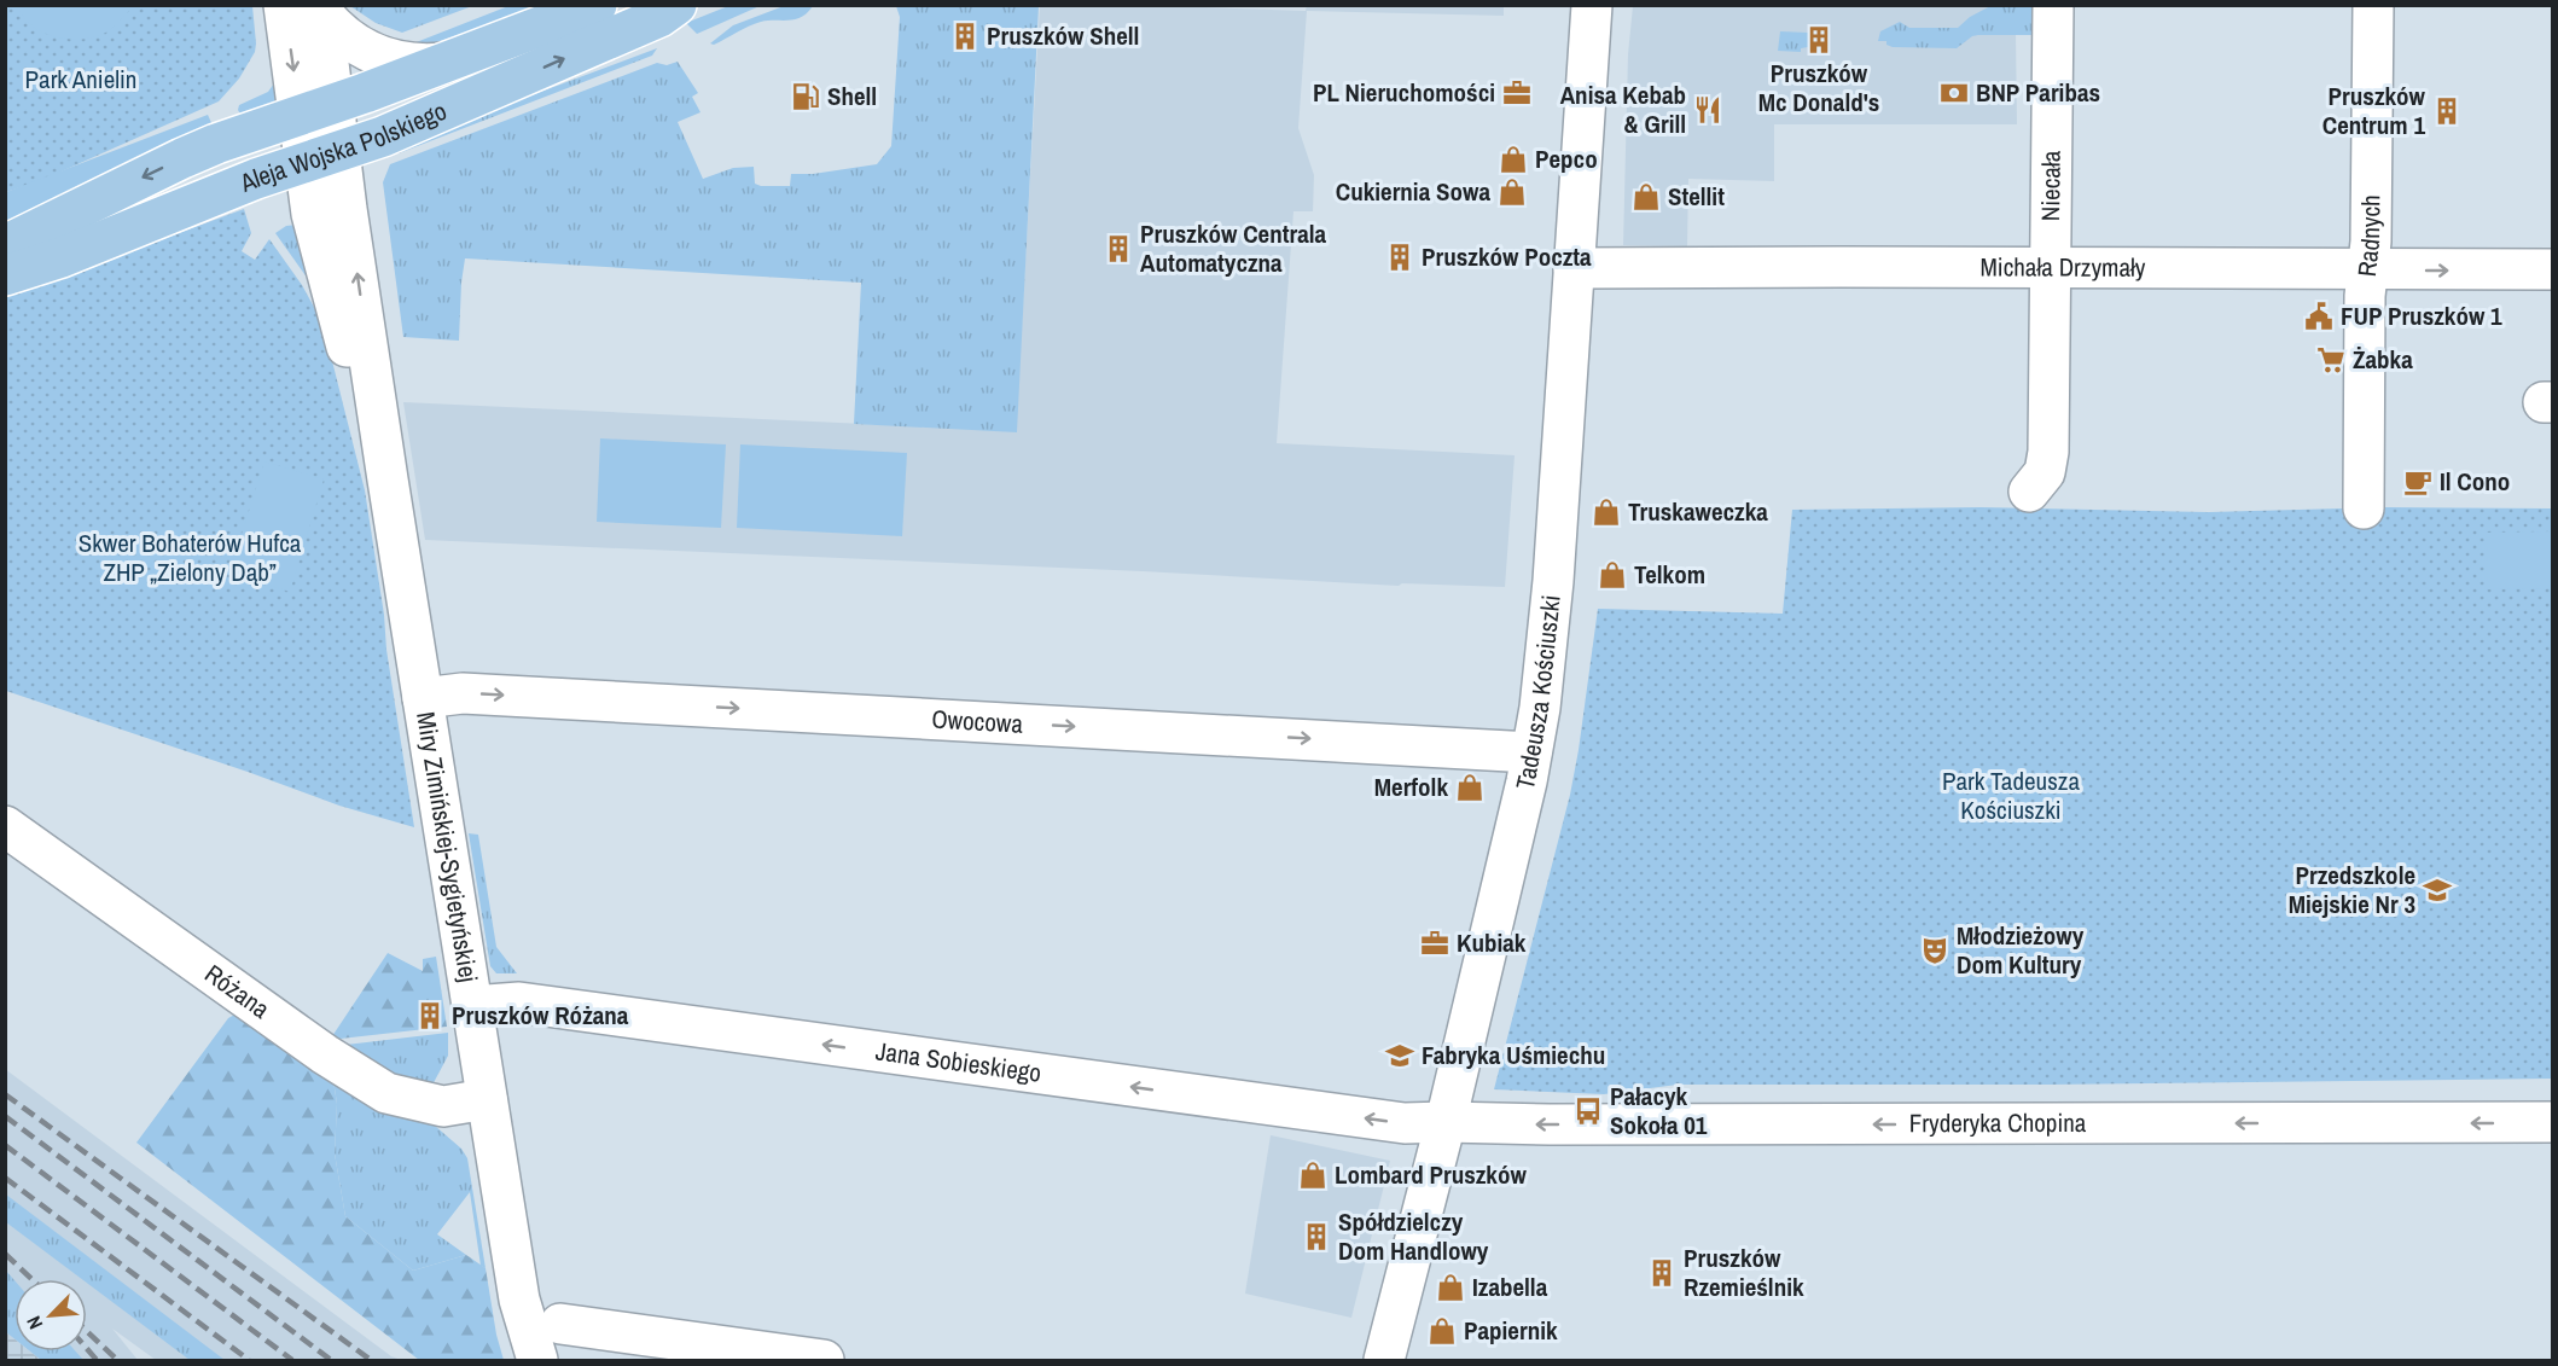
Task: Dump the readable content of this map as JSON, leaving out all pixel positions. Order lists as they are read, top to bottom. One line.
{"streets":{"main road":["Aleja Wojska Polskiego"],"street":["Niecała","Radnych","Michała Drzymały","Tadeusza Kościuszki","Owocowa","Miry Zimińskiej-Sygietyńskiej","Różana","Jana Sobieskiego","Fryderyka Chopina"]},"crossings":[["Aleja Wojska Polskiego","Miry Zimińskiej-Sygietyńskiej"],["Niecała","Michała Drzymały"],["Radnych","Michała Drzymały"],["Michała Drzymały","Tadeusza Kościuszki"],["Tadeusza Kościuszki","Owocowa"],["Tadeusza Kościuszki","Jana Sobieskiego"],["Tadeusza Kościuszki","Fryderyka Chopina"],["Owocowa","Miry Zimińskiej-Sygietyńskiej"],["Miry Zimińskiej-Sygietyńskiej","Różana"],["Miry Zimińskiej-Sygietyńskiej","Jana Sobieskiego"],["Jana Sobieskiego","Fryderyka Chopina"]],"one_way":["Owocowa","Jana Sobieskiego","Fryderyka Chopina"],"parks":["Park Anielin","Skwer Bohaterów Hufca ZHP „Zielony Dąb”","Park Tadeusza Kościuszki"],"places":{"building":["Pruszków Shell","Pruszków Mc Donald's","Pruszków Centrum 1","Pruszków Centrala Automatyczna","Pruszków Poczta","Pruszków Różana","Spółdzielczy Dom Handlowy","Pruszków Rzemieślnik"],"office":["PL Nieruchomości","Kubiak"],"bank":["BNP Paribas"],"fuel station":["Shell"],"restaurant":["Anisa Kebab & Grill"],"shop":["Pepco","Cukiernia Sowa","Stellit","Truskaweczka","Telkom","Merfolk","Lombard Pruszków","Izabella","Papiernik"],"public building":["FUP Pruszków 1"],"supermarket":["Żabka"],"cafe":["Il Cono"],"school or university":["Przedszkole Miejskie Nr 3","Fabryka Uśmiechu"],"theatre":["Młodzieżowy Dom Kultury"],"bus stop":["Pałacyk Sokoła 01"]},"north":"bottom left"}
